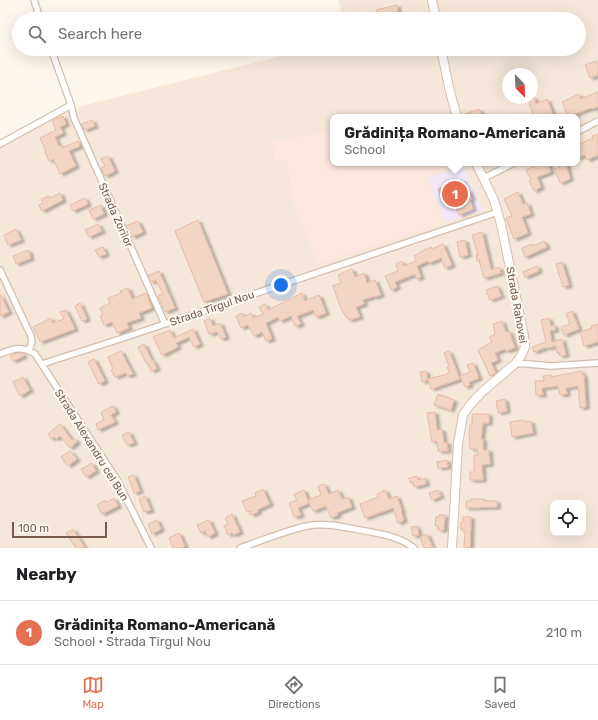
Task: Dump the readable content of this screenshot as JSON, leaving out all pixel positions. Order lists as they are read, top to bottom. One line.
{"streets":{"main road":["Strada Rahovei"],"street":["Strada Zorilor","Strada Tîrgul Nou","Strada Alexandru cel Bun"]},"crossings":[["Strada Zorilor","Strada Tîrgul Nou"],["Strada Rahovei","Strada Tîrgul Nou"],["Strada Tîrgul Nou","Strada Alexandru cel Bun"]],"scale_bar":"100 m","north":"bottom right","page":{"search":"Search here","popup":["Grădinița Romano-Americană","School"],"pins":"1","scale":"100 m","heading":"Nearby","list":[{"mark":"1","name":"Grădinița Romano-Americană","note":"School · Strada Tîrgul Nou","value":"210 m"}],"nav":["Map","Directions","Saved"]}}
